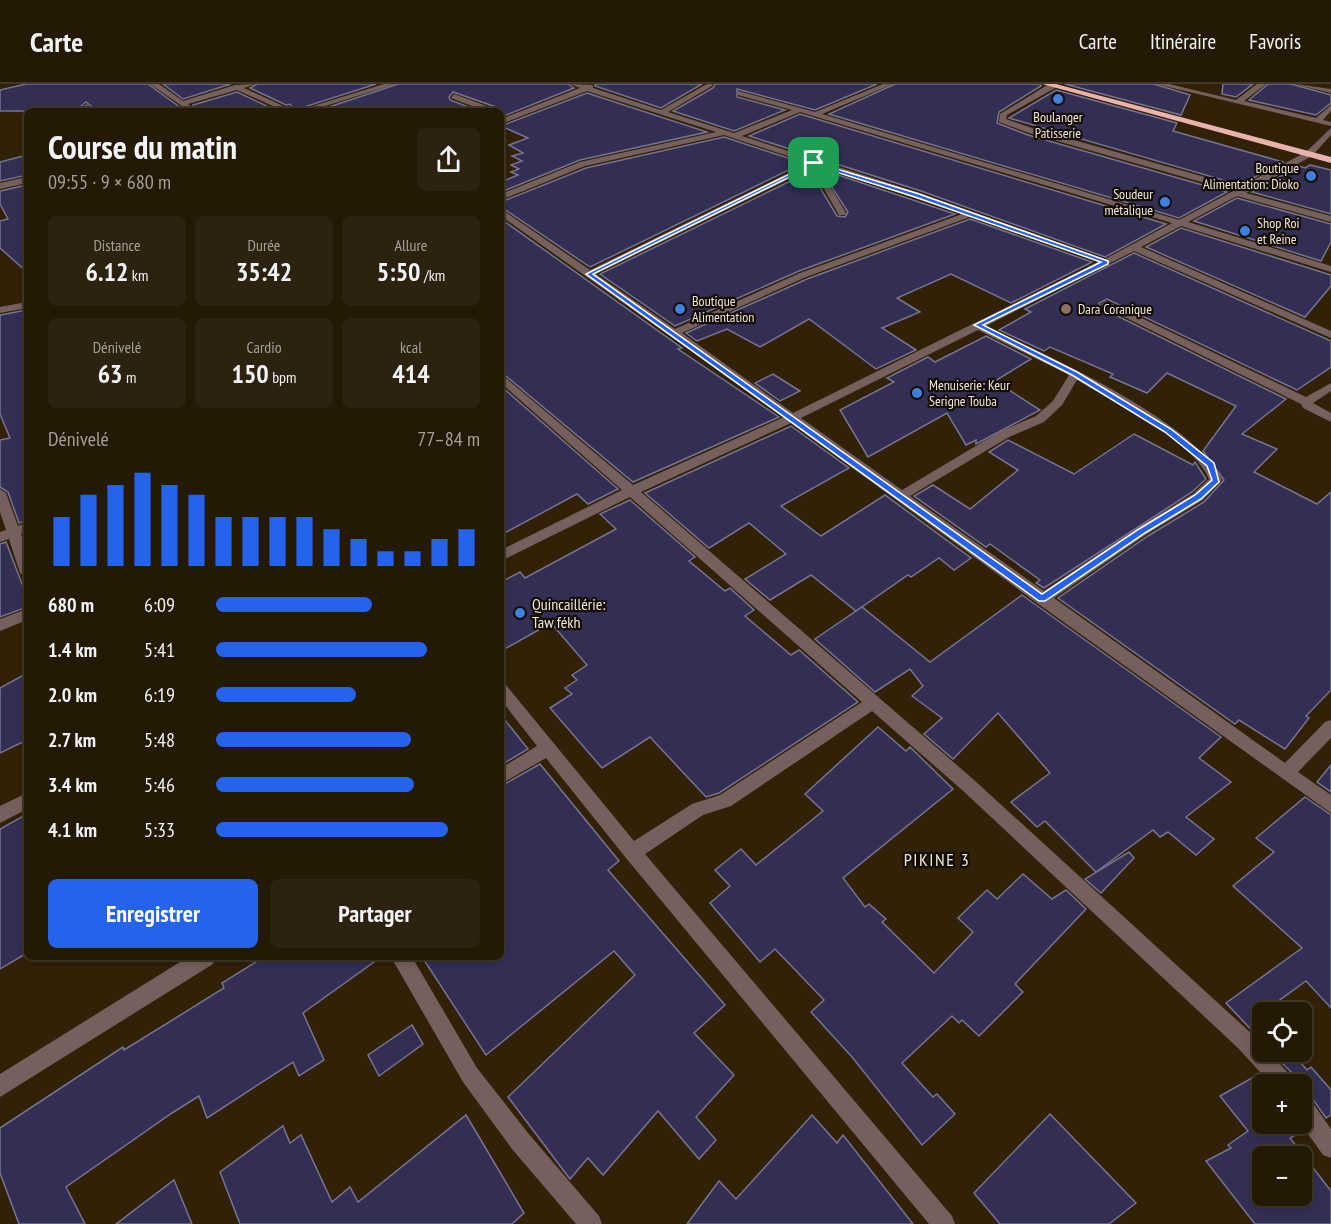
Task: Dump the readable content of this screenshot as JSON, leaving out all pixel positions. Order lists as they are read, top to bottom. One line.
{"districts":["PIKINE 3"],"places":["Boulanger Patisserie","Boutique Alimentation: Dioko","Soudeur métalique","Shop Roi et Reine","Boutique Alimentation","Dara Coranique","Menuiserie: Keur Serigne Touba","Quincaillérie: Taw fékh"],"page":{"header":"Carte","nav":["Carte","Itinéraire","Favoris"],"heading":["Course du matin","09:55 · 9 × 680 m"],"stats":[["Distance","6.12 km"],["Durée","35:42"],["Allure","5:50 /km"],["Dénivelé","63 m"],["Cardio","150 bpm"],["kcal","414"]],"chart":["Dénivelé","77–84 m"],"list":[{"name":"680 m","note":"6:09"},{"name":"1.4 km","note":"5:41"},{"name":"2.0 km","note":"6:19"},{"name":"2.7 km","note":"5:48"},{"name":"3.4 km","note":"5:46"},{"name":"4.1 km","note":"5:33"}],"buttons":["Enregistrer","Partager"],"map_buttons":["+","−"]}}
